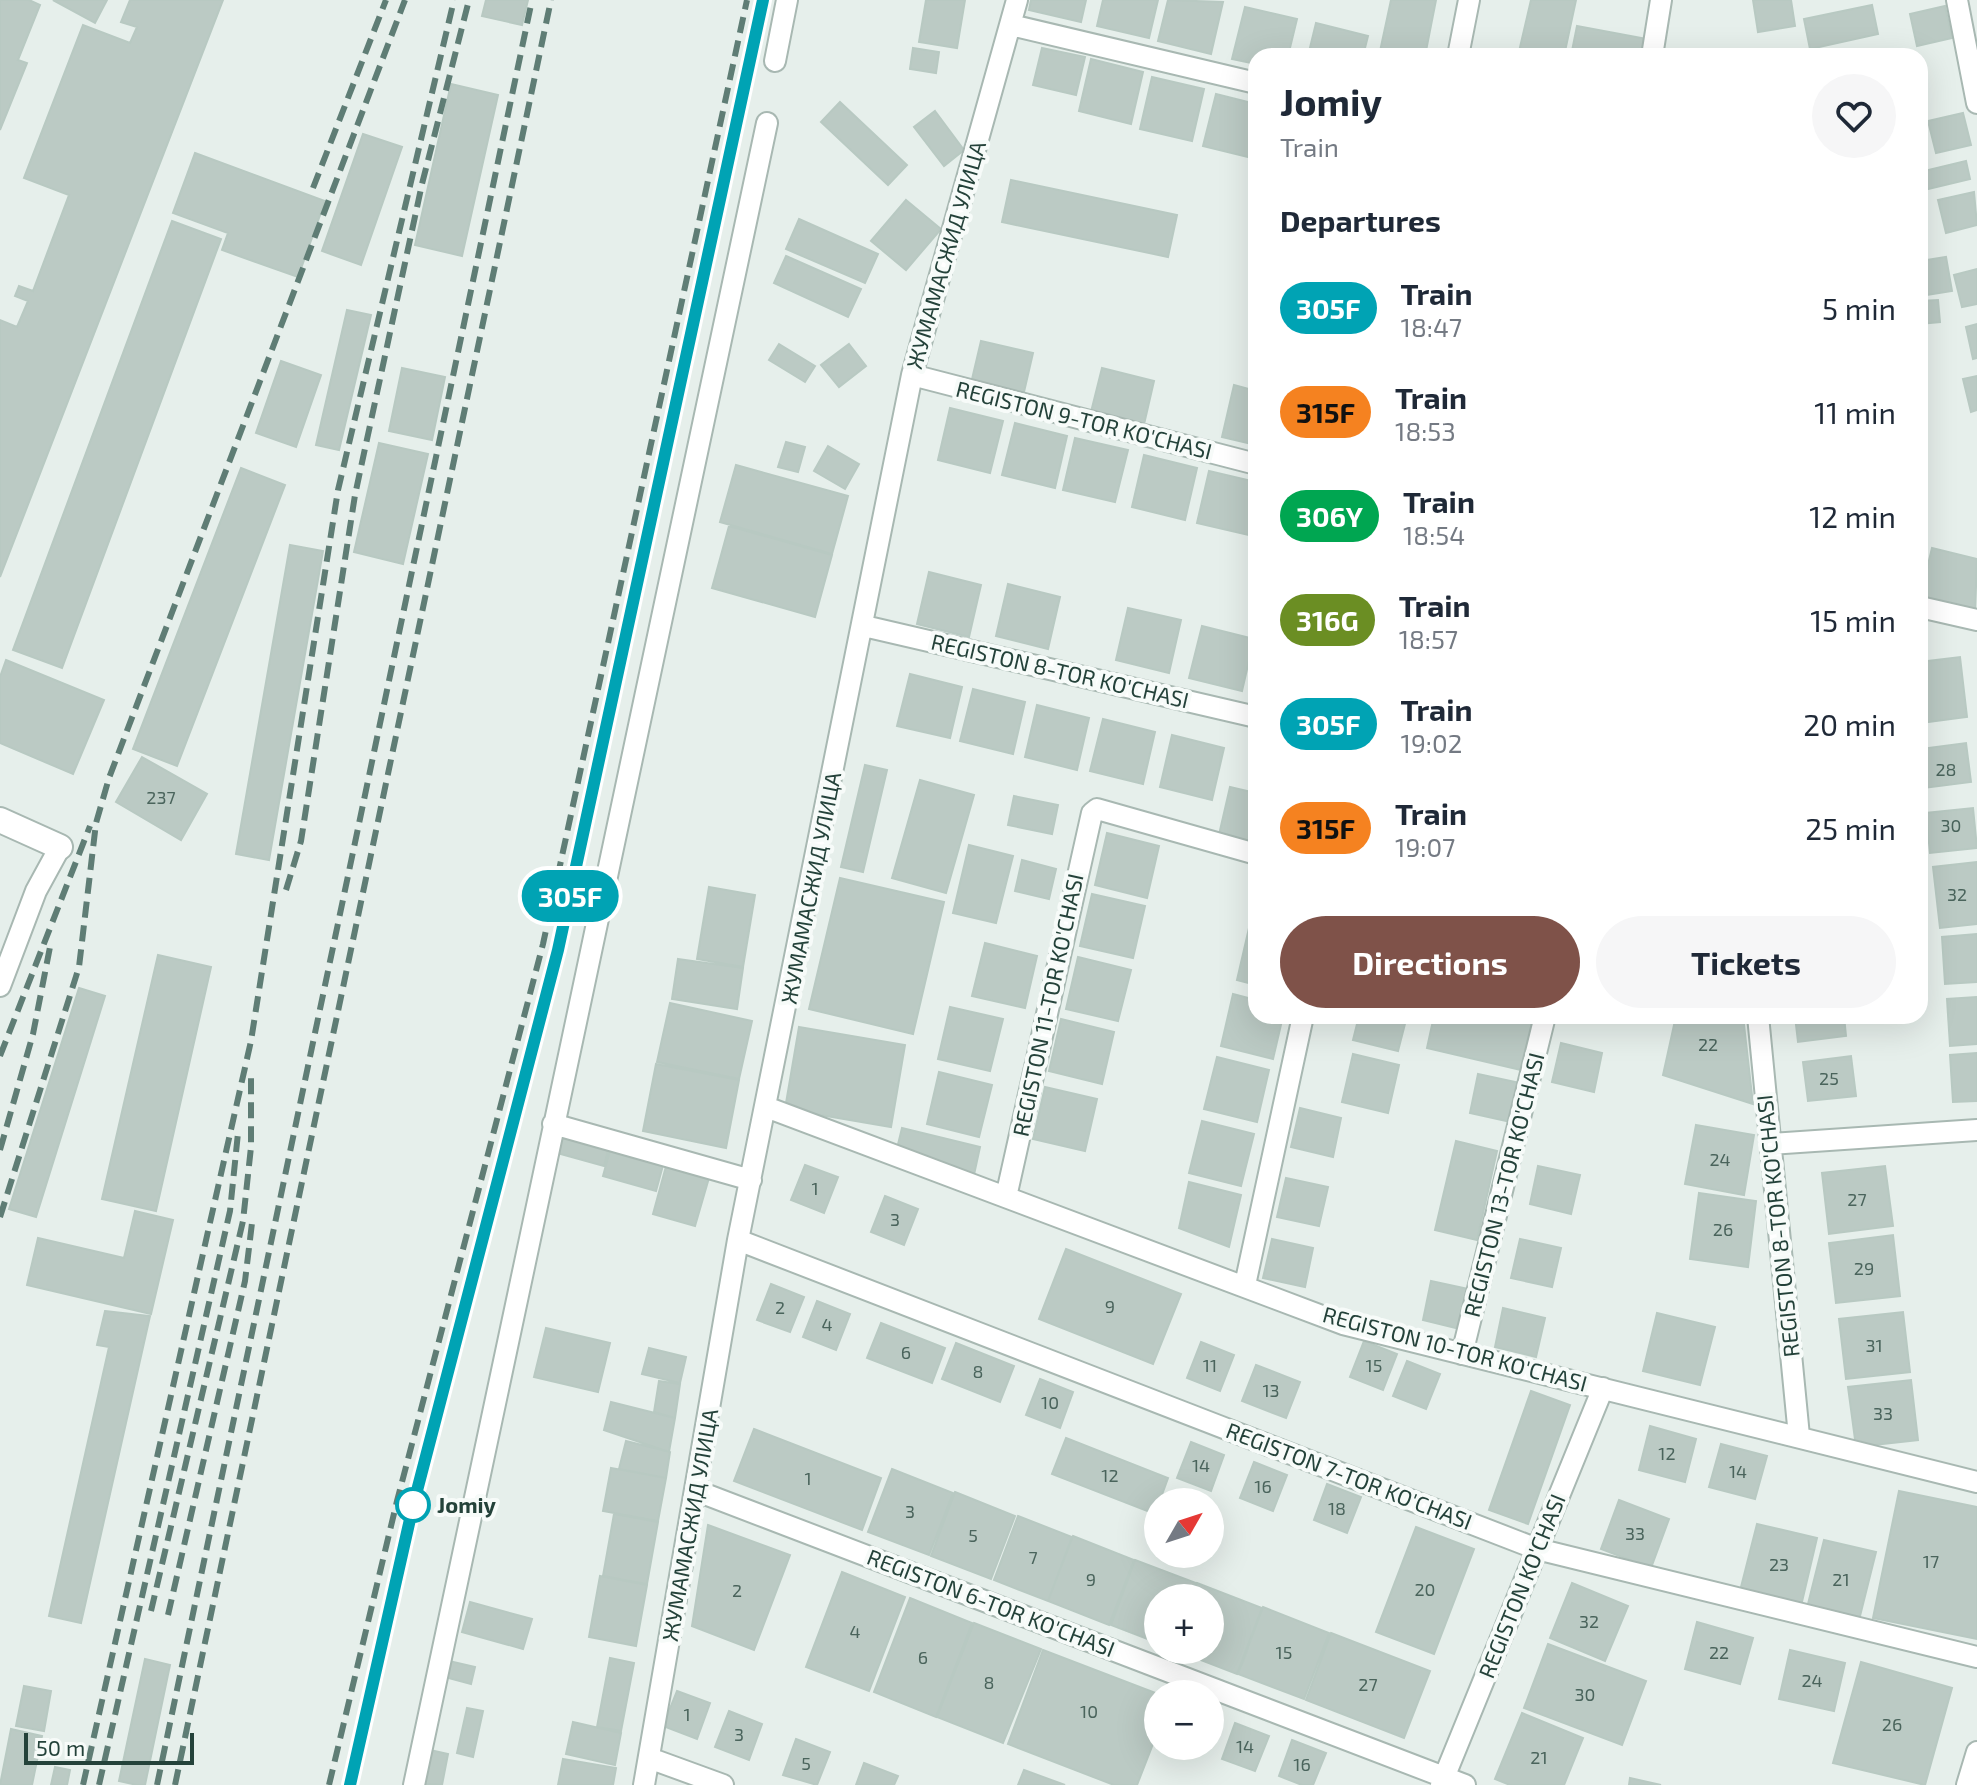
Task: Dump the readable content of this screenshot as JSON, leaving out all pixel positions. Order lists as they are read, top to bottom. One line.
{"streets":{"street":["ЖУМАМАСЖИД УЛИЦА","REGISTON 9-TOR KO'CHASI","REGISTON 8-TOR KO'CHASI","REGISTON 11-TOR KO'CHASI","REGISTON 13-TOR KO'CHASI","REGISTON 10-TOR KO'CHASI","REGISTON 7-TOR KO'CHASI","REGISTON KO'CHASI","REGISTON 6-TOR KO'CHASI"]},"crossings":[["ЖУМАМАСЖИД УЛИЦА","REGISTON 9-TOR KO'CHASI"],["ЖУМАМАСЖИД УЛИЦА","REGISTON 8-TOR KO'CHASI"],["ЖУМАМАСЖИД УЛИЦА","REGISTON 10-TOR KO'CHASI"],["ЖУМАМАСЖИД УЛИЦА","REGISTON 7-TOR KO'CHASI"],["ЖУМАМАСЖИД УЛИЦА","REGISTON 6-TOR KO'CHASI"],["REGISTON 8-TOR KO'CHASI","REGISTON 10-TOR KO'CHASI"],["REGISTON 11-TOR KO'CHASI","REGISTON 10-TOR KO'CHASI"],["REGISTON 13-TOR KO'CHASI","REGISTON 10-TOR KO'CHASI"],["REGISTON 10-TOR KO'CHASI","REGISTON KO'CHASI"],["REGISTON 7-TOR KO'CHASI","REGISTON KO'CHASI"],["REGISTON KO'CHASI","REGISTON 6-TOR KO'CHASI"]],"places":["Jomiy"],"house_numbers":["28","237","30","32","22","25","24","1","27","3","26","29","9","2","4","31","6","11","15","8","13","10","33","12","14","14","12","1","16","18","3","33","5","7","17","23","9","21","20","2","32","4","15","22","6","24","8","27","30","10","1","26","3","14","21","5","16"],"scale_bar":"50 m","north":"top right","page":{"on_map":"305F","heading":[["Jomiy","Train"],"Departures"],"list":[{"mark":"305F","name":"Train","note":"18:47","value":"5 min"},{"mark":"315F","name":"Train","note":"18:53","value":"11 min"},{"mark":"306Y","name":"Train","note":"18:54","value":"12 min"},{"mark":"316G","name":"Train","note":"18:57","value":"15 min"},{"mark":"305F","name":"Train","note":"19:02","value":"20 min"},{"mark":"315F","name":"Train","note":"19:07","value":"25 min"}],"buttons":["Directions","Tickets"],"map_buttons":["+","−"],"scale":"50 m"}}
